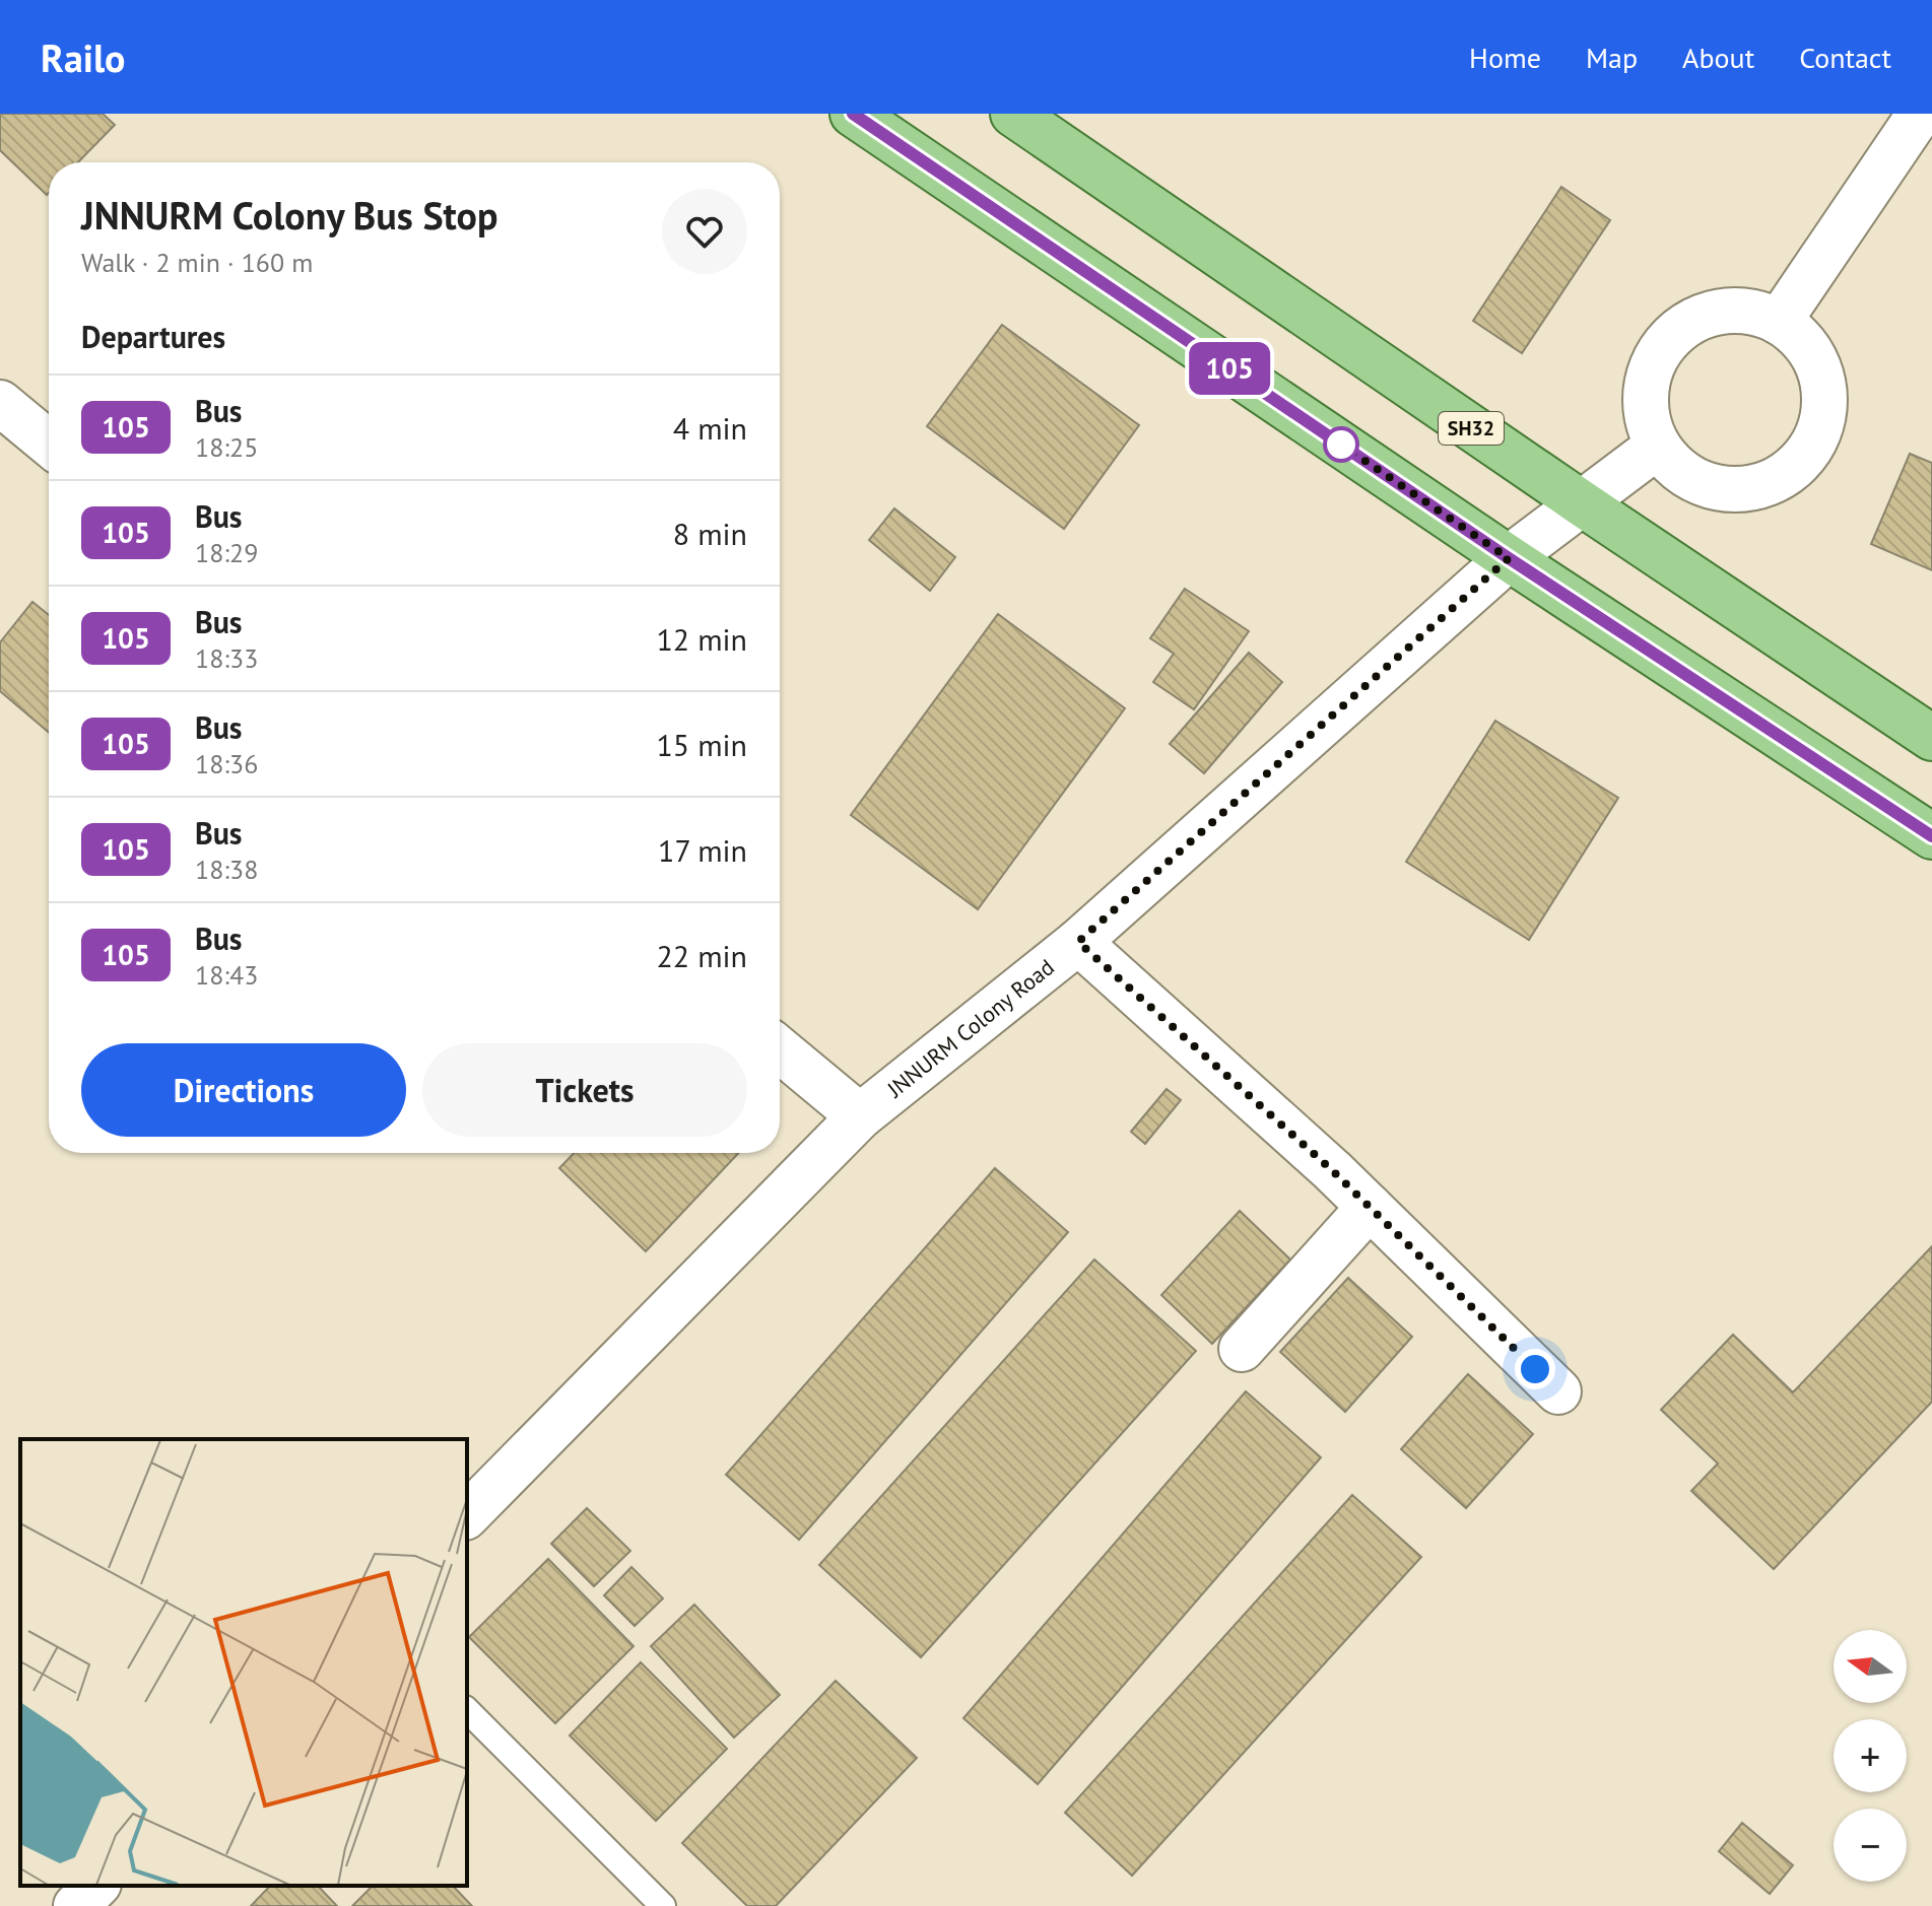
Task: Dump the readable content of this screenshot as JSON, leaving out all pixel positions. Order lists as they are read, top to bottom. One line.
{"streets":{"main road":["SH32"],"street":["JNNURM Colony Road"]},"crossings":[["SH32","JNNURM Colony Road"]],"lines":["bus line 105"],"north":"left","page":{"header":"Railo","nav":["Home","Map","About","Contact"],"on_map":"105","heading":[["JNNURM Colony Bus Stop","Walk · 2 min · 160 m"],"Departures"],"list":[{"mark":"105","name":"Bus","note":"18:25","value":"4 min"},{"mark":"105","name":"Bus","note":"18:29","value":"8 min"},{"mark":"105","name":"Bus","note":"18:33","value":"12 min"},{"mark":"105","name":"Bus","note":"18:36","value":"15 min"},{"mark":"105","name":"Bus","note":"18:38","value":"17 min"},{"mark":"105","name":"Bus","note":"18:43","value":"22 min"}],"buttons":["Directions","Tickets"],"map_buttons":["+","−"]}}
